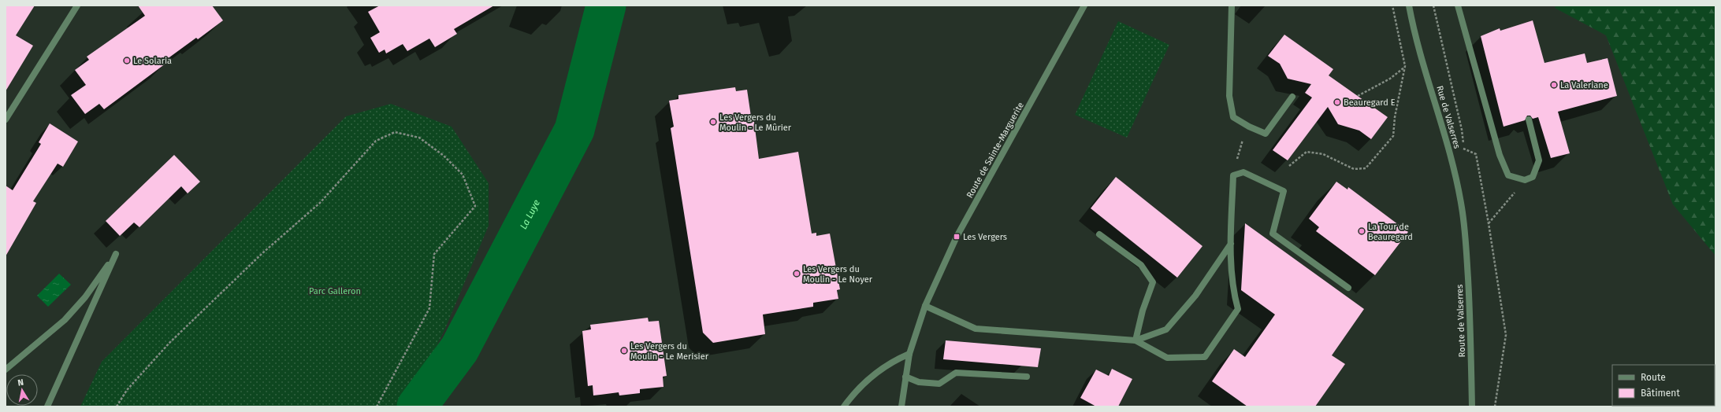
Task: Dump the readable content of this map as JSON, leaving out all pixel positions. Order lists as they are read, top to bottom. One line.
{"streets":{"street":["Rue de Valserres","Route de Sainte-Marguerite","Route de Valserres"]},"crossings":[["Rue de Valserres","Route de Valserres"]],"water":["La Luye"],"parks":["Parc Galleron"],"places":{"other":["Le Solaria","La Valeriane","Beauregard E","Les Vergers du Moulin - Le Mûrier","La Tour de Beauregard","Les Vergers du Moulin - Le Noyer","Les Vergers du Moulin - Le Merisier"],"transit":["Les Vergers"]},"legend":["Route","Bâtiment"],"north":"top"}
